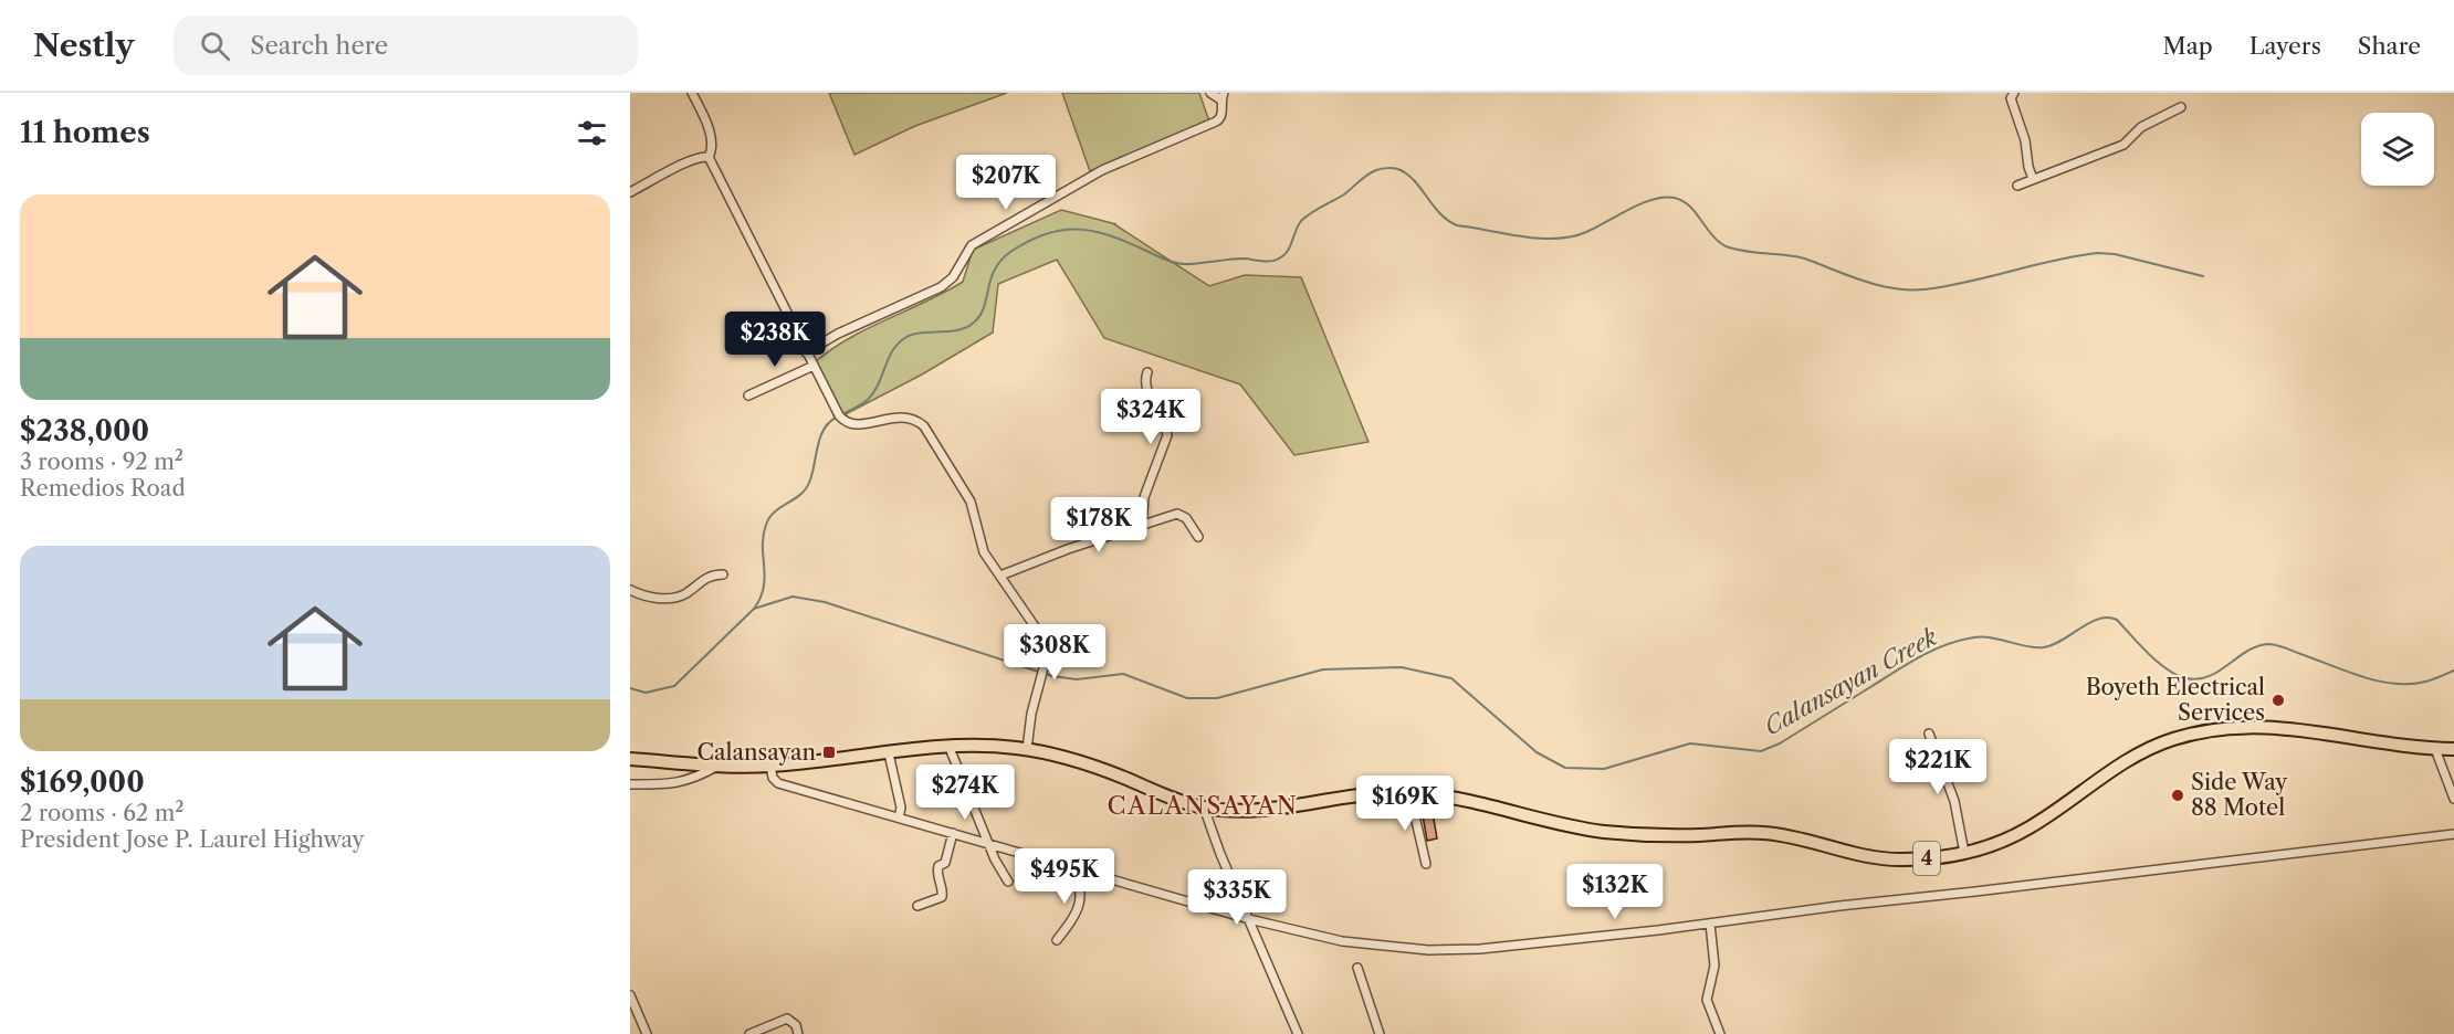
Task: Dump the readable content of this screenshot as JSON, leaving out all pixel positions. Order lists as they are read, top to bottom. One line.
{"streets":{"highway":["4"]},"districts":["CALANSAYAN"],"water":["Calansayan Creek"],"places":{"other":["Boyeth Electrical Services","Side Way 88 Motel"],"transit":["Calansayan"]},"page":{"header":"Nestly","search":"Search here","nav":["Map","Layers","Share"],"heading":"11 homes","price":["$207K","$238K","$324K","$178K","$308K","$221K","$274K","$169K","$495K","$132K","$335K"],"list":[{"name":"$238,000","note":"3 rooms · 92 m² · Remedios Road"},{"name":"$169,000","note":"2 rooms · 62 m² · President Jose P. Laurel Highway"}]}}
